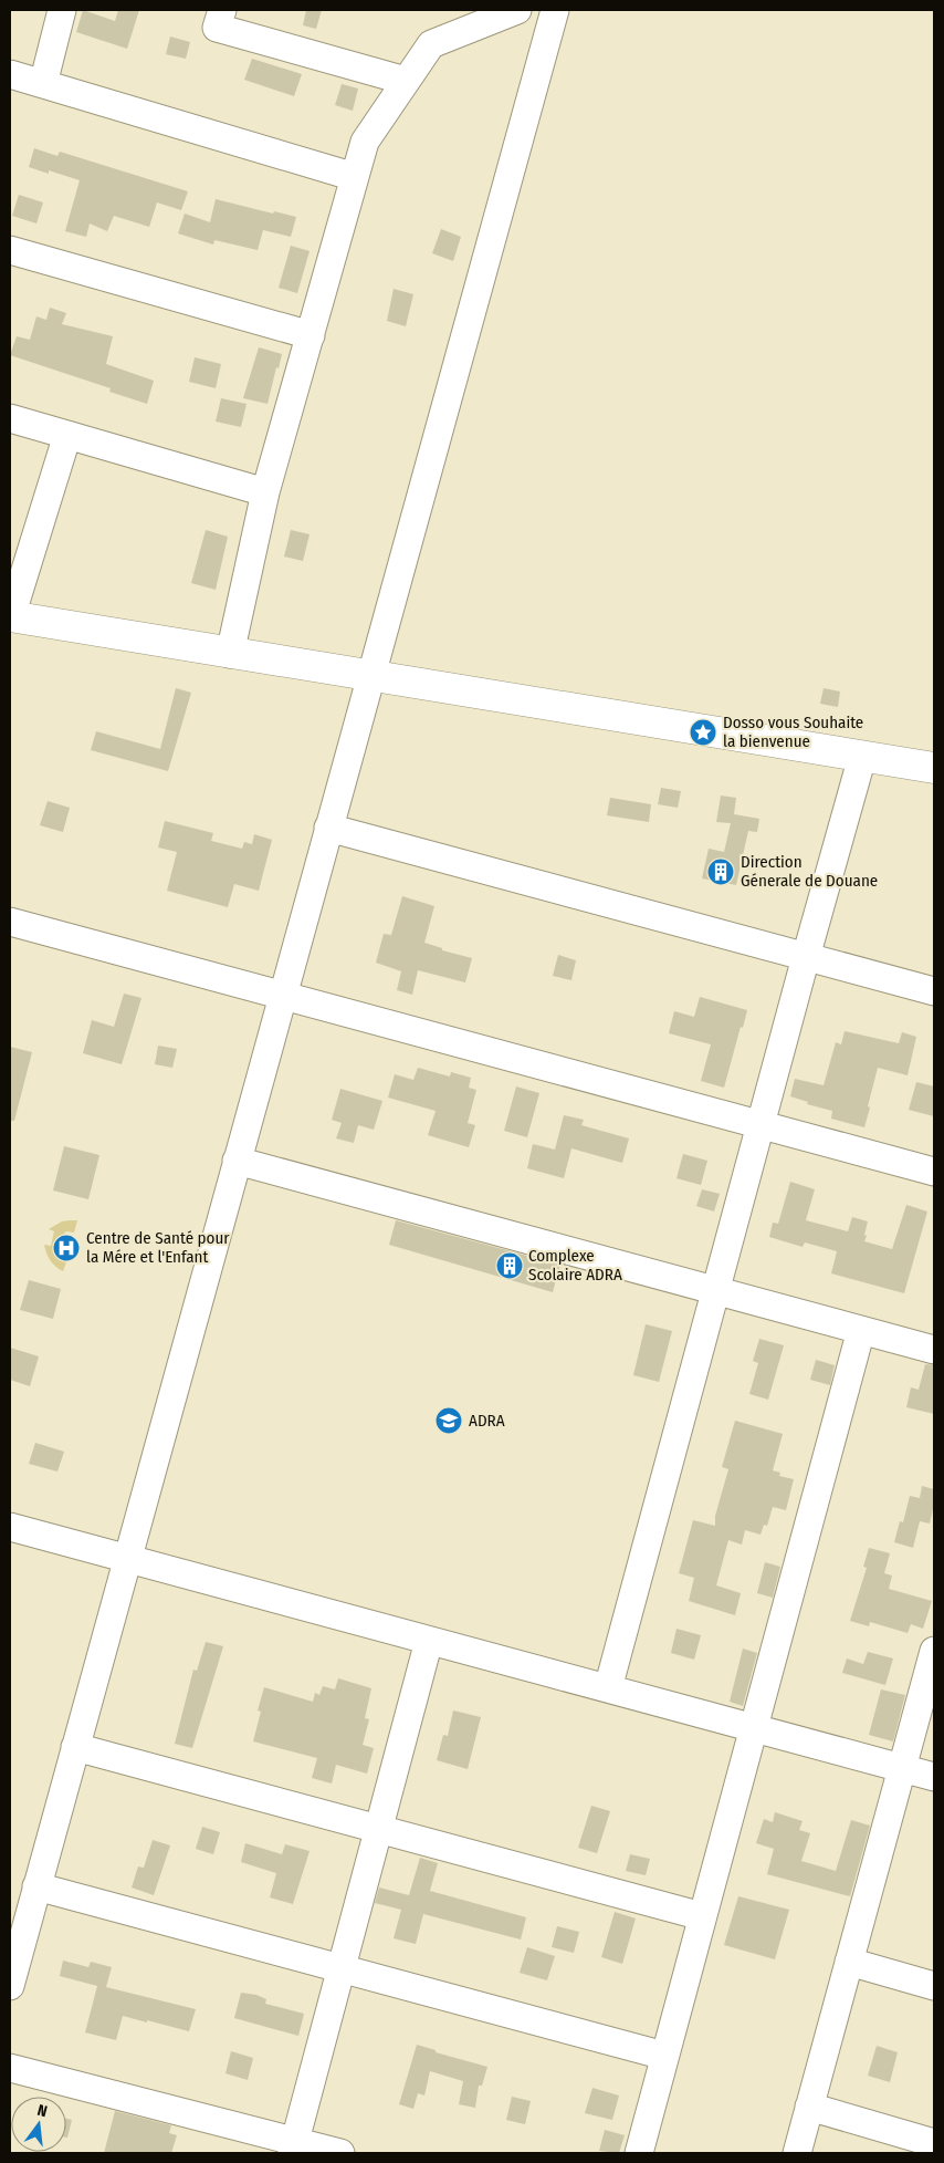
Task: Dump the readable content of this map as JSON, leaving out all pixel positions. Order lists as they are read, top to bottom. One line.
{"places":{"place":["Dosso vous Souhaite la bienvenue"],"building":["Direction Génerale de Douane","Complexe Scolaire ADRA"],"hospital":["Centre de Santé pour la Mére et l'Enfant"],"school or university":["ADRA"]},"north":"top"}
